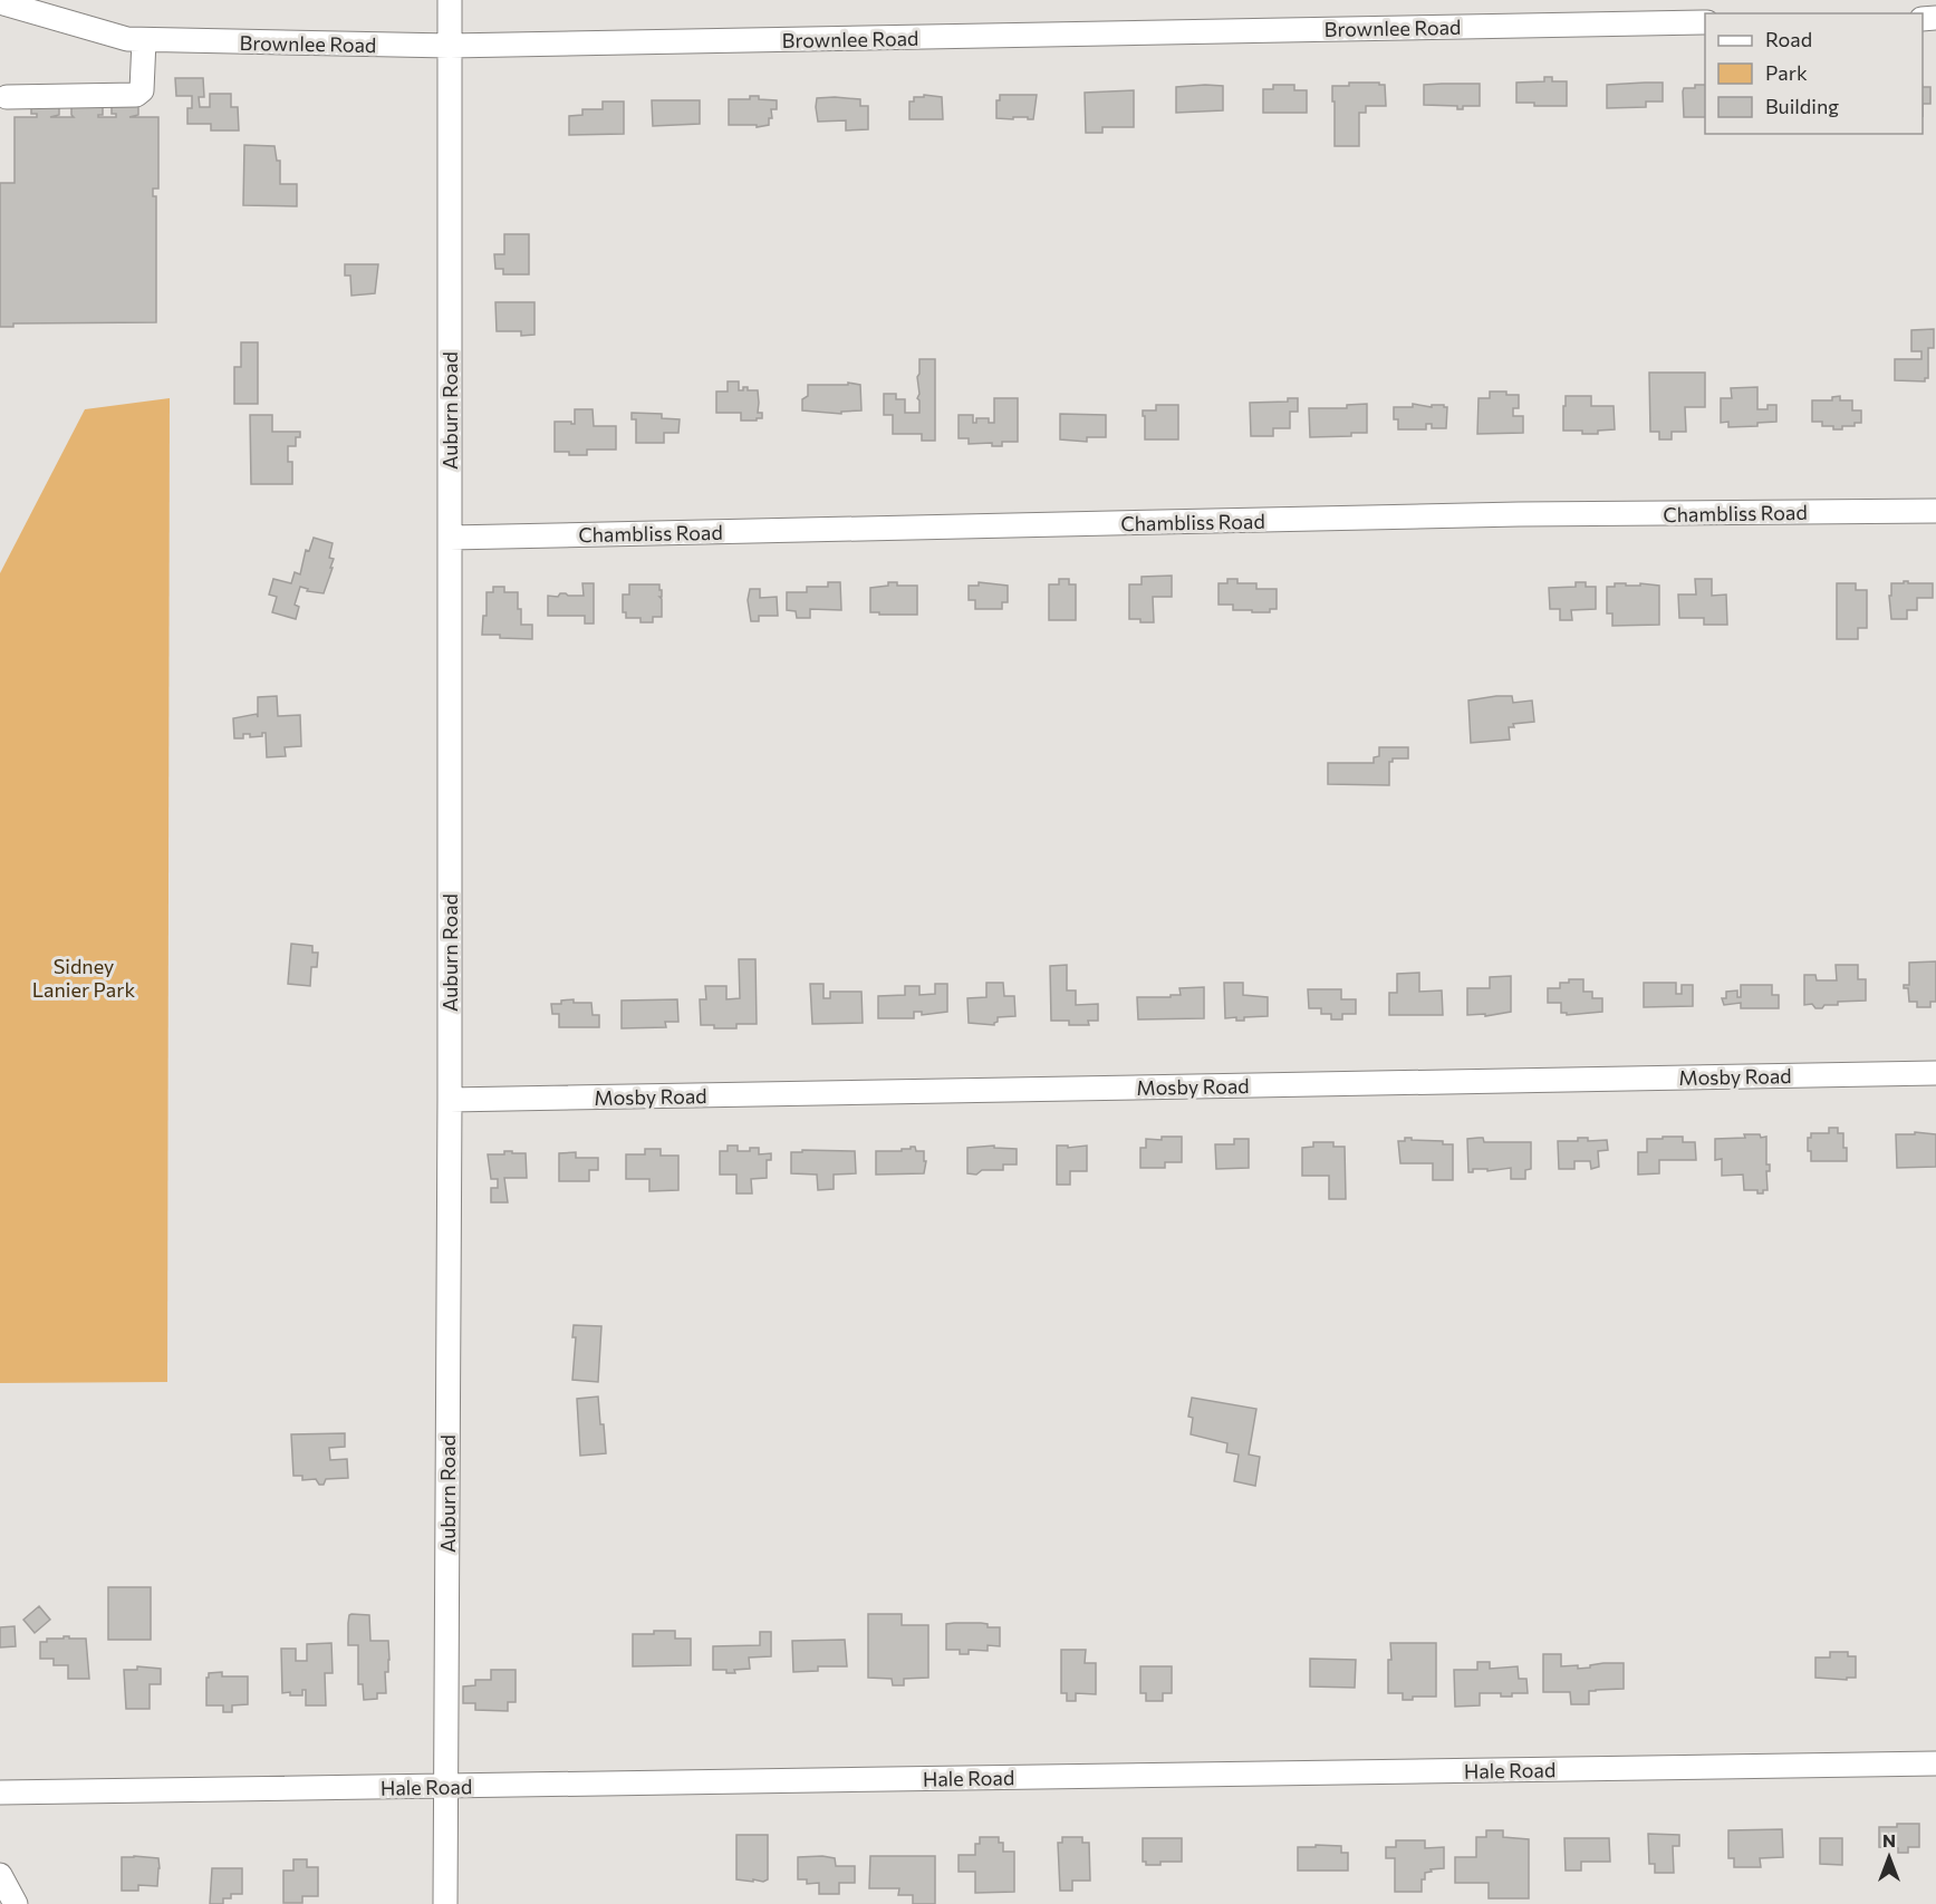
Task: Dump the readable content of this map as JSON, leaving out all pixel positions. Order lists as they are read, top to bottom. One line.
{"streets":{"street":["Brownlee Road","Auburn Road","Chambliss Road","Mosby Road","Hale Road"]},"crossings":[["Brownlee Road","Auburn Road"],["Auburn Road","Chambliss Road"],["Auburn Road","Mosby Road"],["Auburn Road","Hale Road"]],"parks":["Sidney Lanier Park"],"legend":["Road","Park","Building"],"north":"top"}
